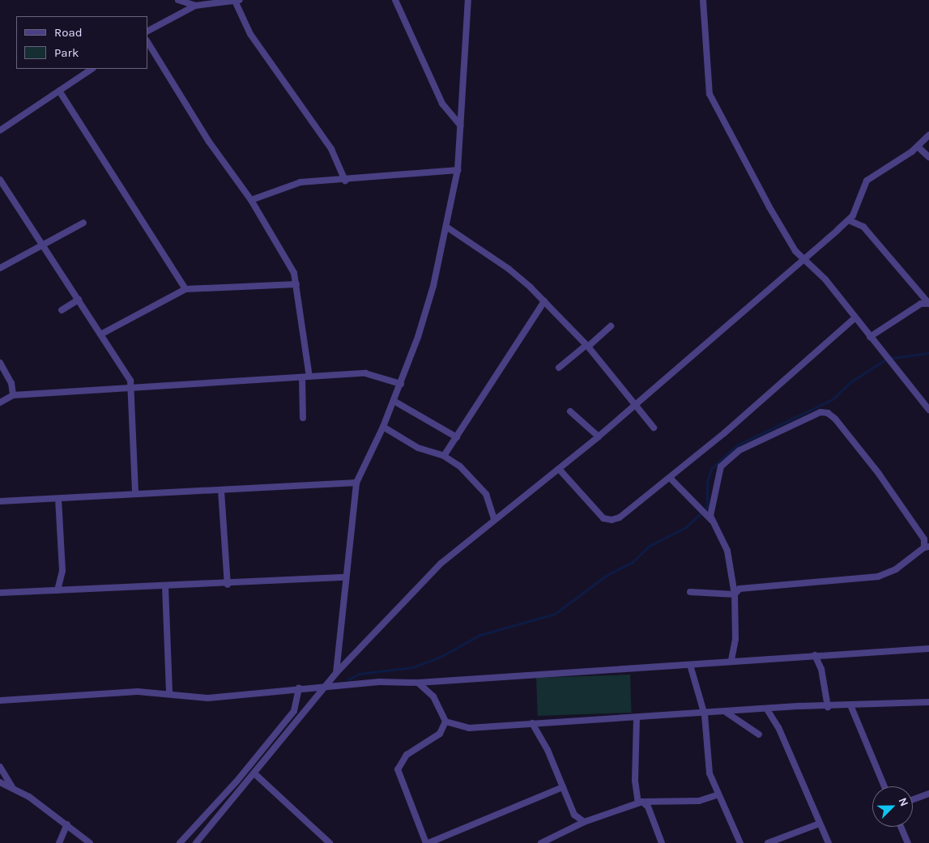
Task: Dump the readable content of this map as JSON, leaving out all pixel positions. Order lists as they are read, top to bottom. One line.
{"legend":["Road","Park"],"north":"top right"}
